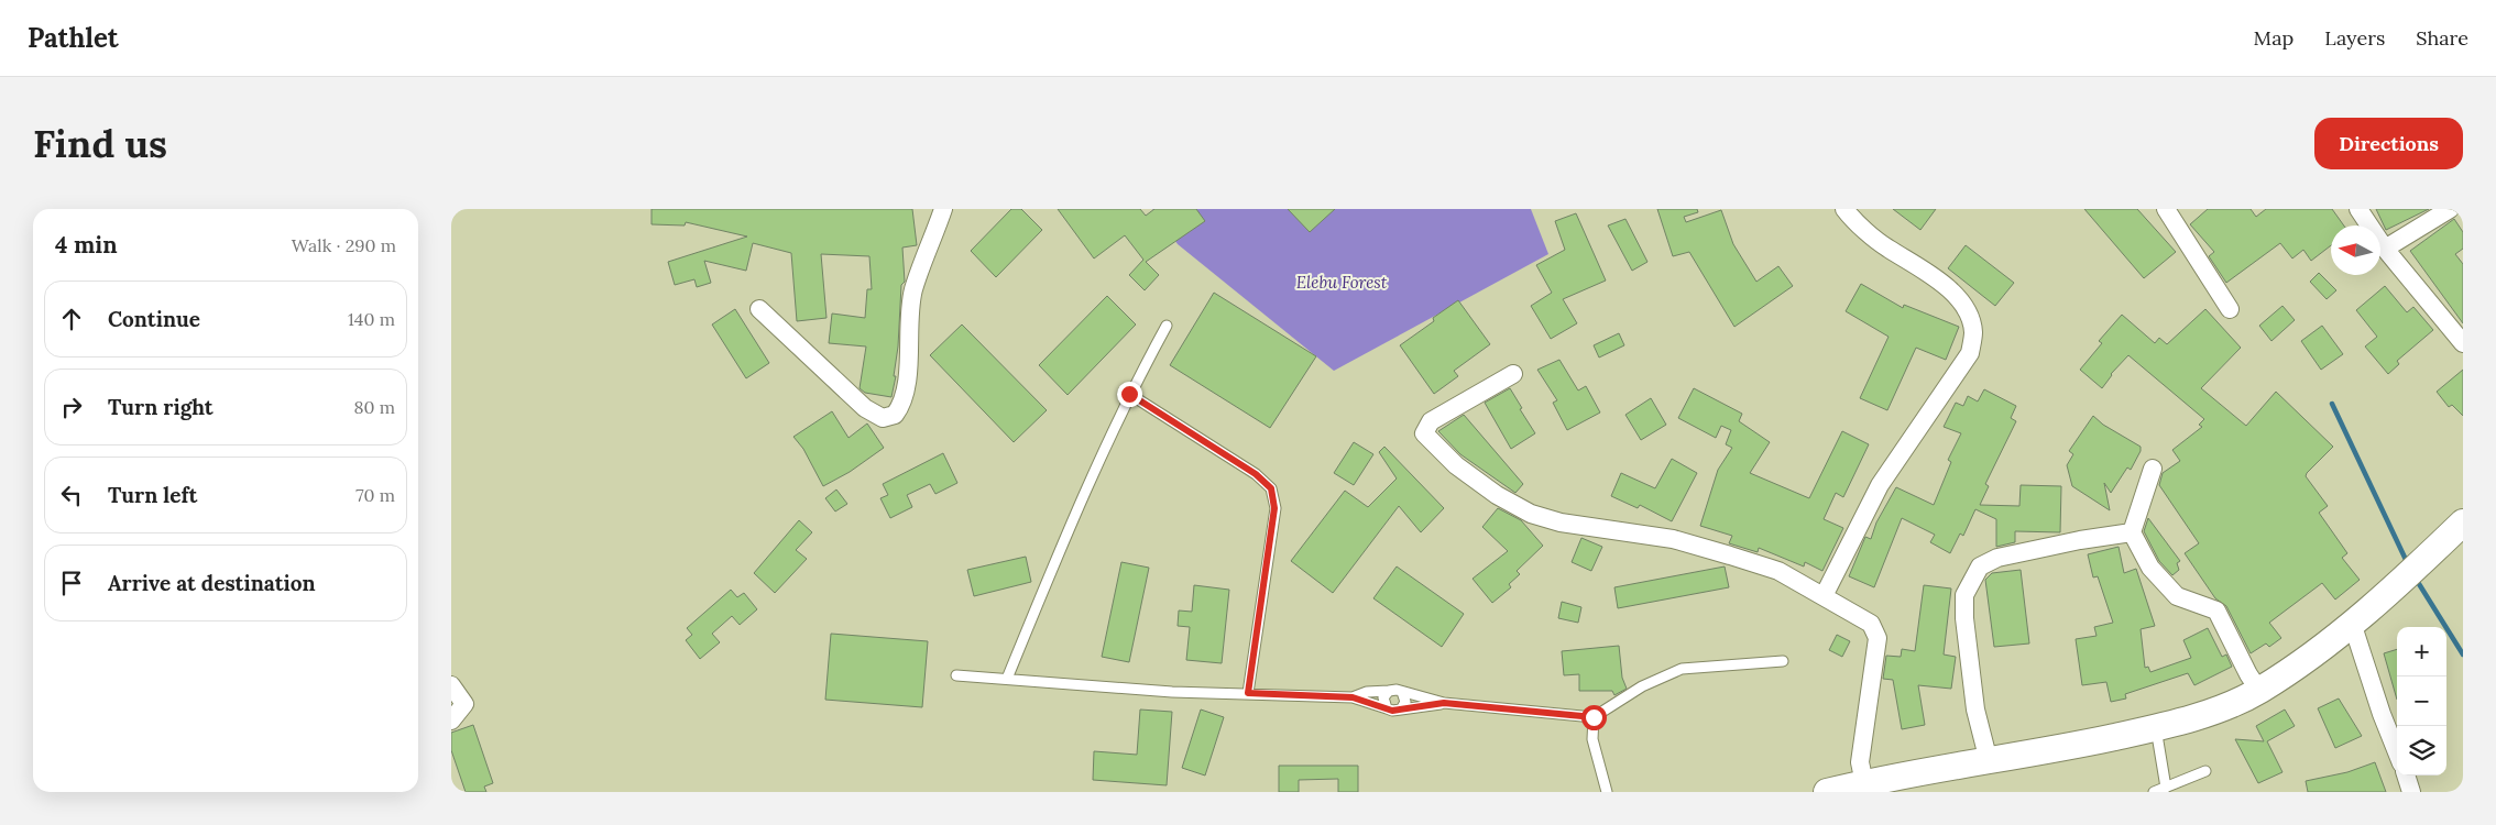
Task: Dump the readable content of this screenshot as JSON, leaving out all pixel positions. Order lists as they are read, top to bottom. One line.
{"parks":["Elebu Forest"],"north":"left","page":{"header":"Pathlet","nav":["Map","Layers","Share"],"buttons":"Directions","title":"Find us","heading":["4 min","Walk · 290 m"],"list":[["Continue","140 m"],["Turn right","80 m"],["Turn left","70 m"],"Arrive at destination"],"map_buttons":["+","−"]}}
